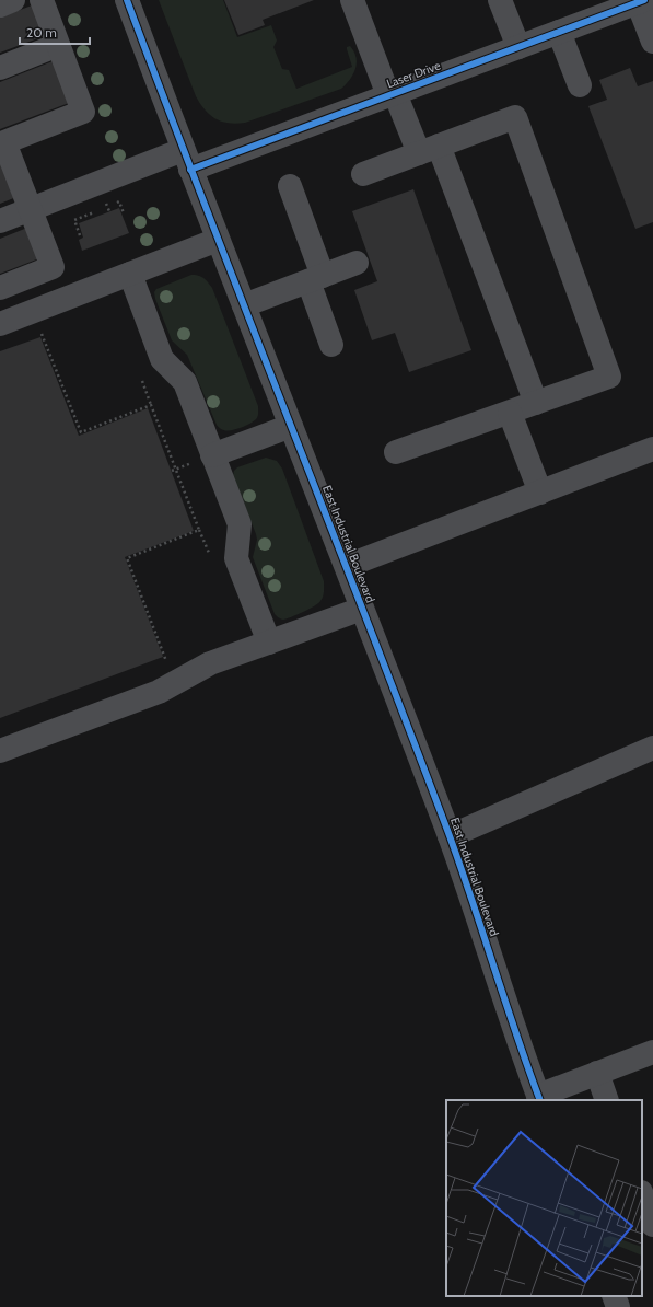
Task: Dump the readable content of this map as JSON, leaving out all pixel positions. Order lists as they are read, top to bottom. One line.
{"streets":{"street":["Laser Drive","East Industrial Boulevard"]},"crossings":[["Laser Drive","East Industrial Boulevard"]],"scale_bar":"20 m"}
